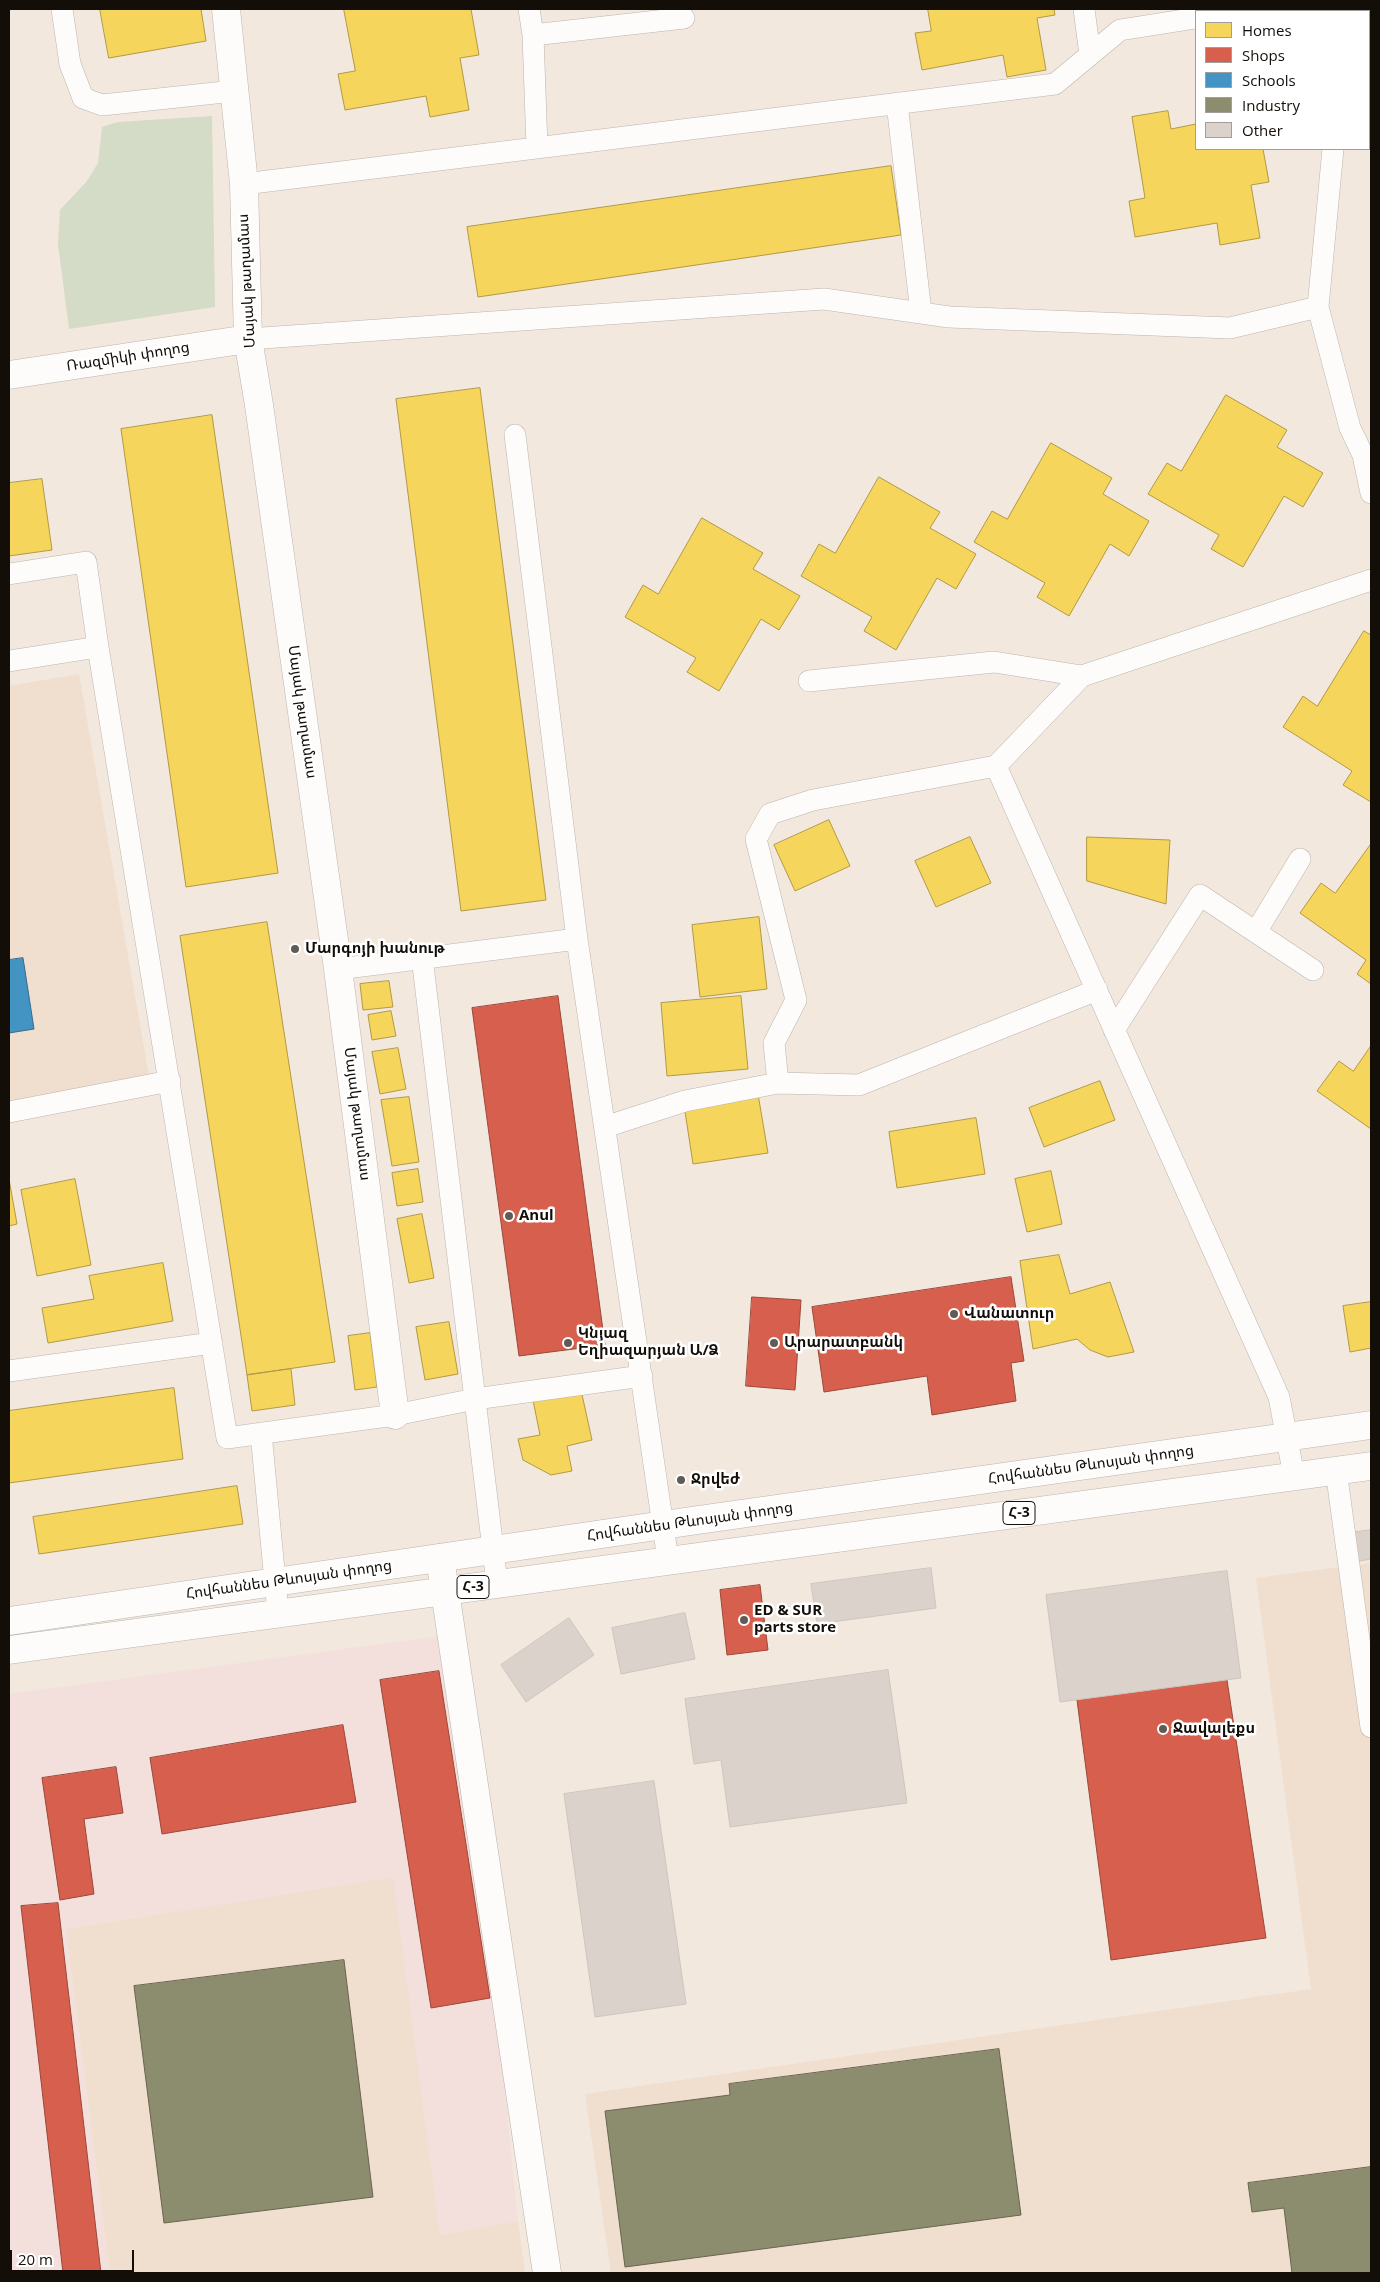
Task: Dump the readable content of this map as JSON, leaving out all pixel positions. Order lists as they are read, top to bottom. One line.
{"streets":{"main road":["Մայակ թաղամաս","Ռազմիկի փողոց","Հովհաննես Թևոսյան փողոց","Հ-3"]},"crossings":[["Մայակ թաղամաս","Ռազմիկի փողոց"]],"places":["Մարգոյի խանութ","Anul","Վանատուր","Կնյազ Եղիազարյան Ա/Ձ","Արարատբանկ","Ջրվեժ","ED & SUR parts store","Ջավալեքս"],"legend":["Homes","Shops","Schools","Industry","Other"],"scale_bar":"20 m"}
